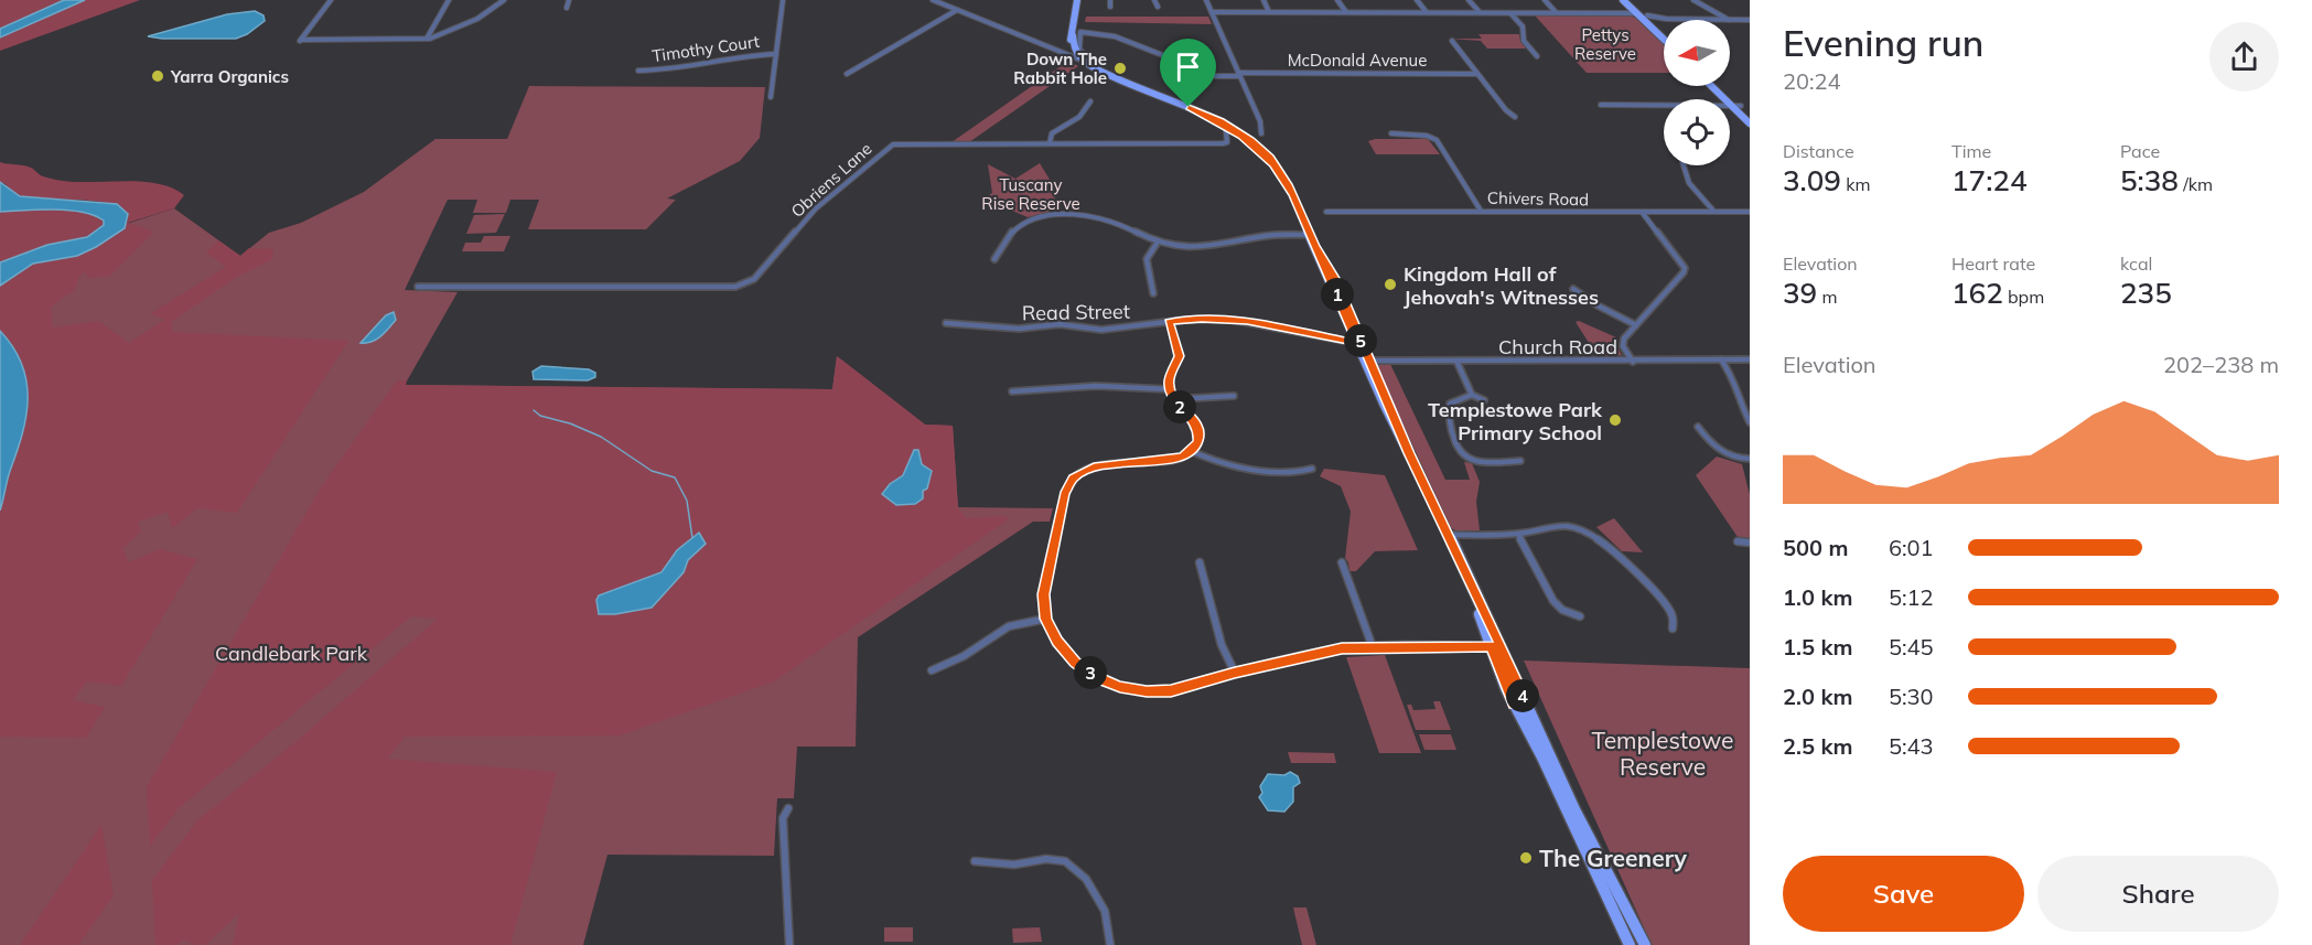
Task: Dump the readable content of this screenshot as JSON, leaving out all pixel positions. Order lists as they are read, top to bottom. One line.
{"streets":{"street":["Timothy Court","McDonald Avenue","Obriens Lane","Chivers Road","Read Street","Church Road"]},"parks":["Pettys Reserve","Tuscany Rise Reserve","Candlebark Park","Templestowe Reserve"],"places":["Down The Rabbit Hole","Yarra Organics","Kingdom Hall of Jehovah's Witnesses","Templestowe Park Primary School","The Greenery"],"north":"left","page":{"heading":["Evening run","20:24"],"stats":[["Distance","3.09 km"],["Time","17:24"],["Pace","5:38 /km"],["Elevation","39 m"],["Heart rate","162 bpm"],["kcal","235"]],"pins":["1","5","2","3","4"],"chart":["Elevation","202–238 m"],"list":[{"name":"500 m","note":"6:01"},{"name":"1.0 km","note":"5:12"},{"name":"1.5 km","note":"5:45"},{"name":"2.0 km","note":"5:30"},{"name":"2.5 km","note":"5:43"}],"buttons":["Save","Share"]}}
